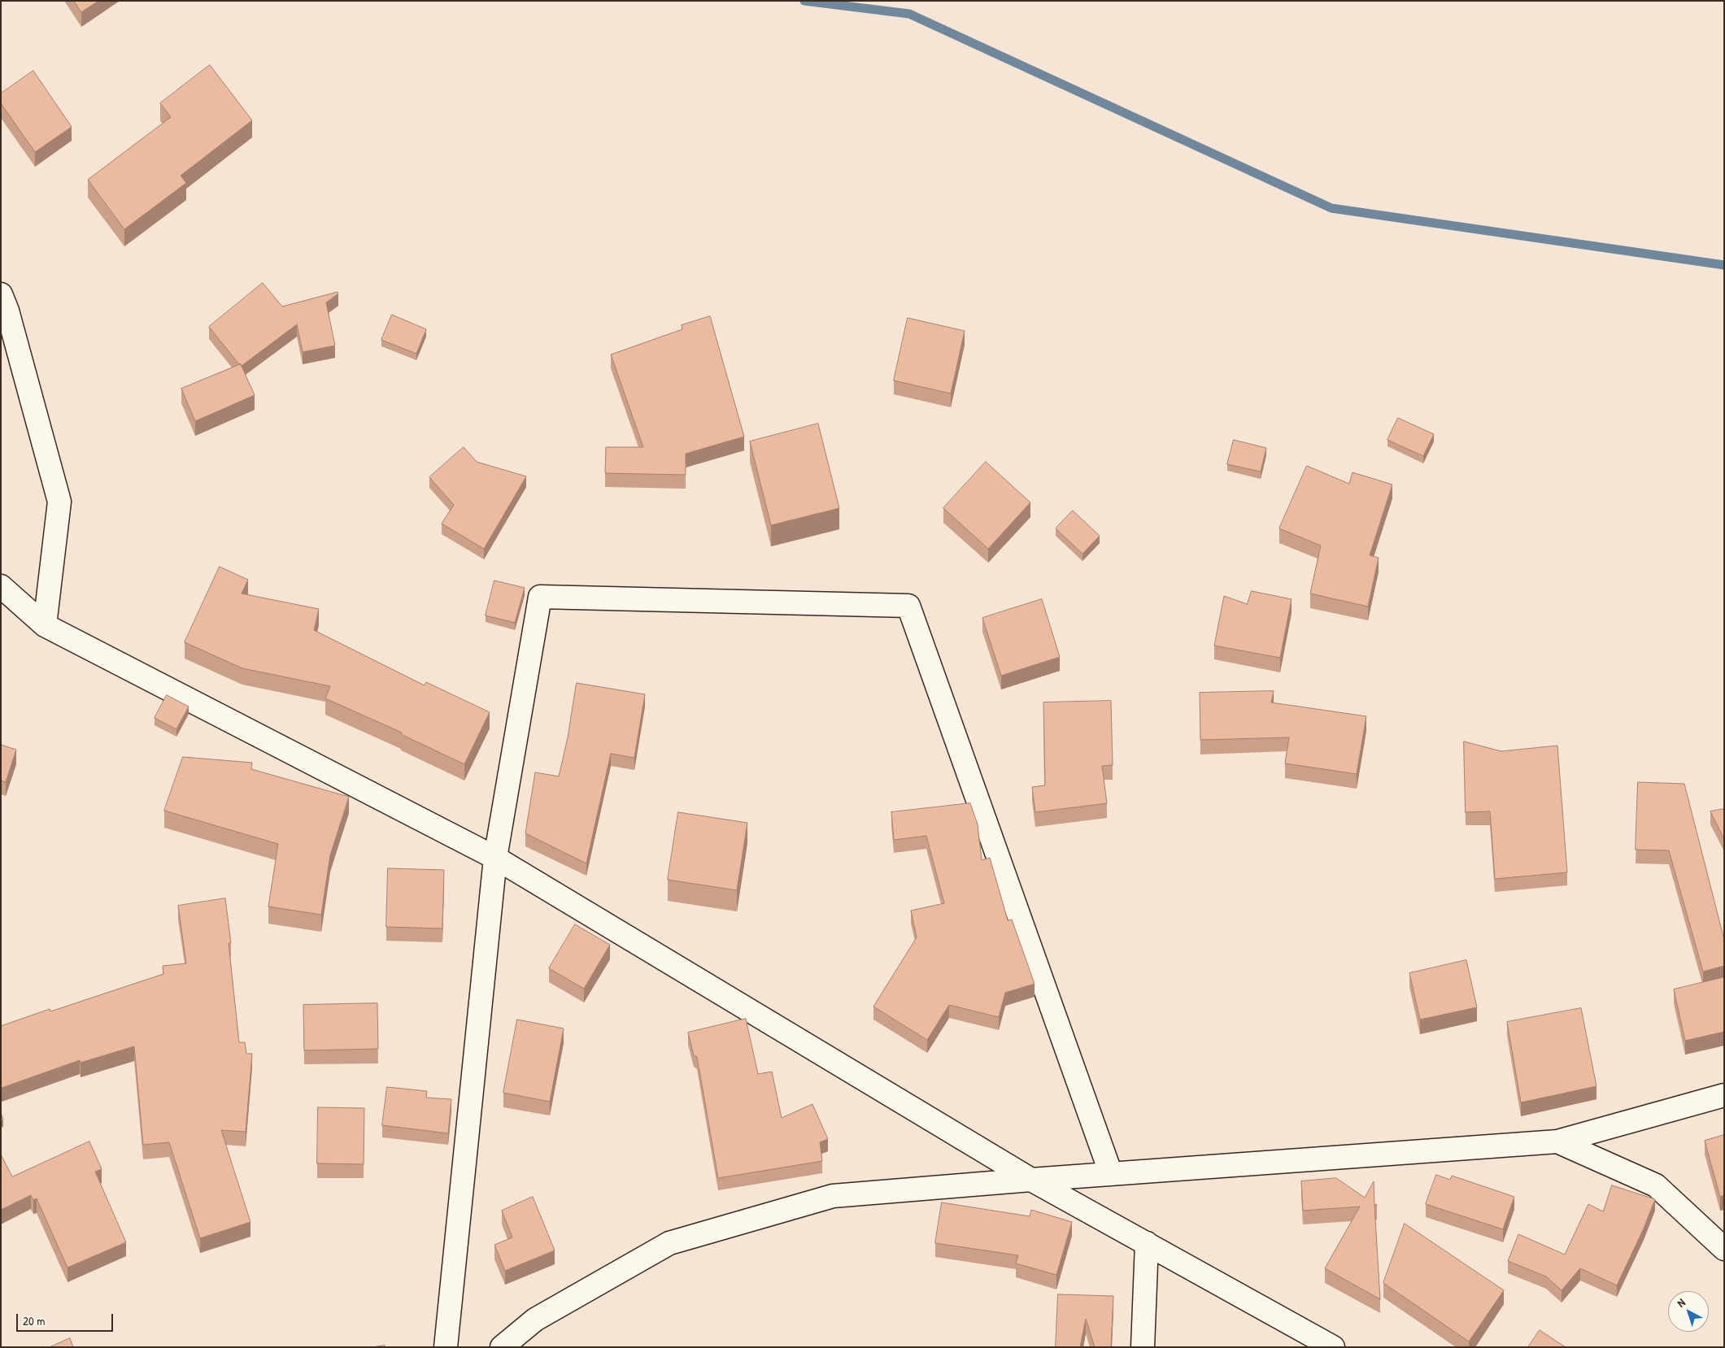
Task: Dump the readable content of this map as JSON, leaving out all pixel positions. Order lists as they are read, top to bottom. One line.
{"scale_bar":"20 m","north":"top left"}
